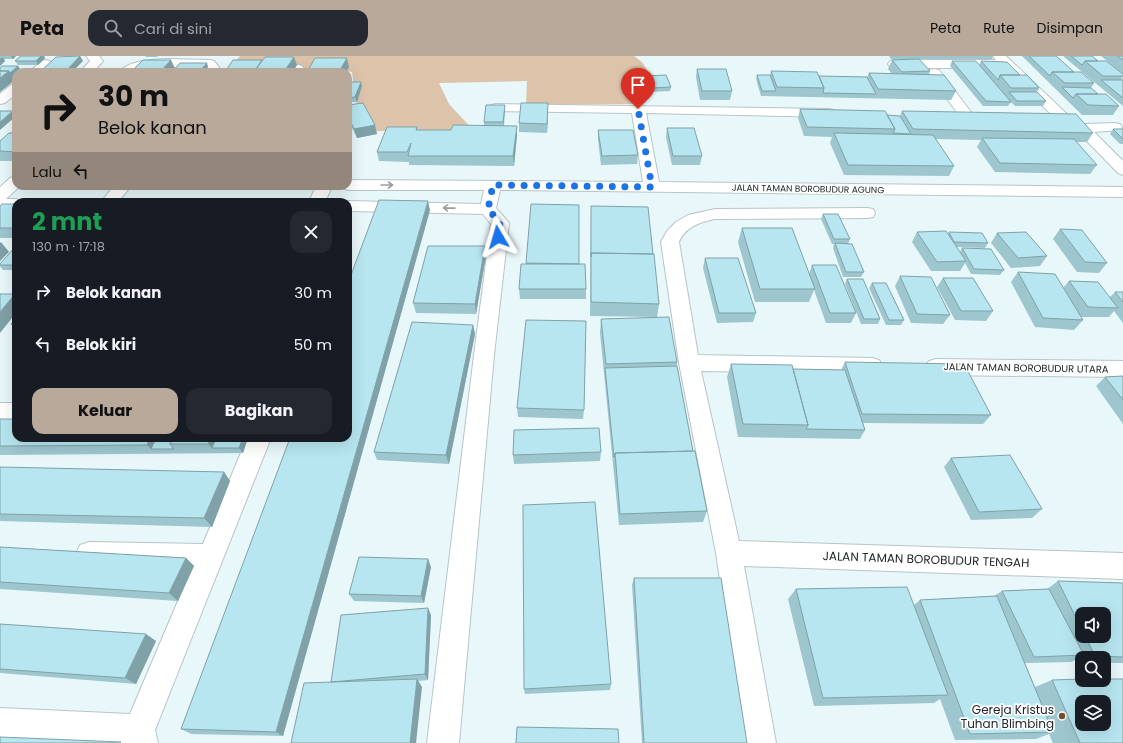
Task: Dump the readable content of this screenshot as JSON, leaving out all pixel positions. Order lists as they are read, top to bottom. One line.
{"streets":{"street":["JALAN TAMAN BOROBUDUR AGUNG","JALAN TAMAN BOROBUDUR UTARA","JALAN TAMAN BOROBUDUR TENGAH"]},"places":["Gereja Kristus Tuhan Blimbing"],"page":{"header":"Peta","search":"Cari di sini","nav":["Peta","Rute","Disimpan"],"turn":["30 m","Belok kanan"],"then":"Lalu","heading":["2 mnt","130 m · 17:18"],"list":[{"name":"Belok kanan","value":"30 m"},{"name":"Belok kiri","value":"50 m"}],"buttons":["Keluar","Bagikan"]}}
